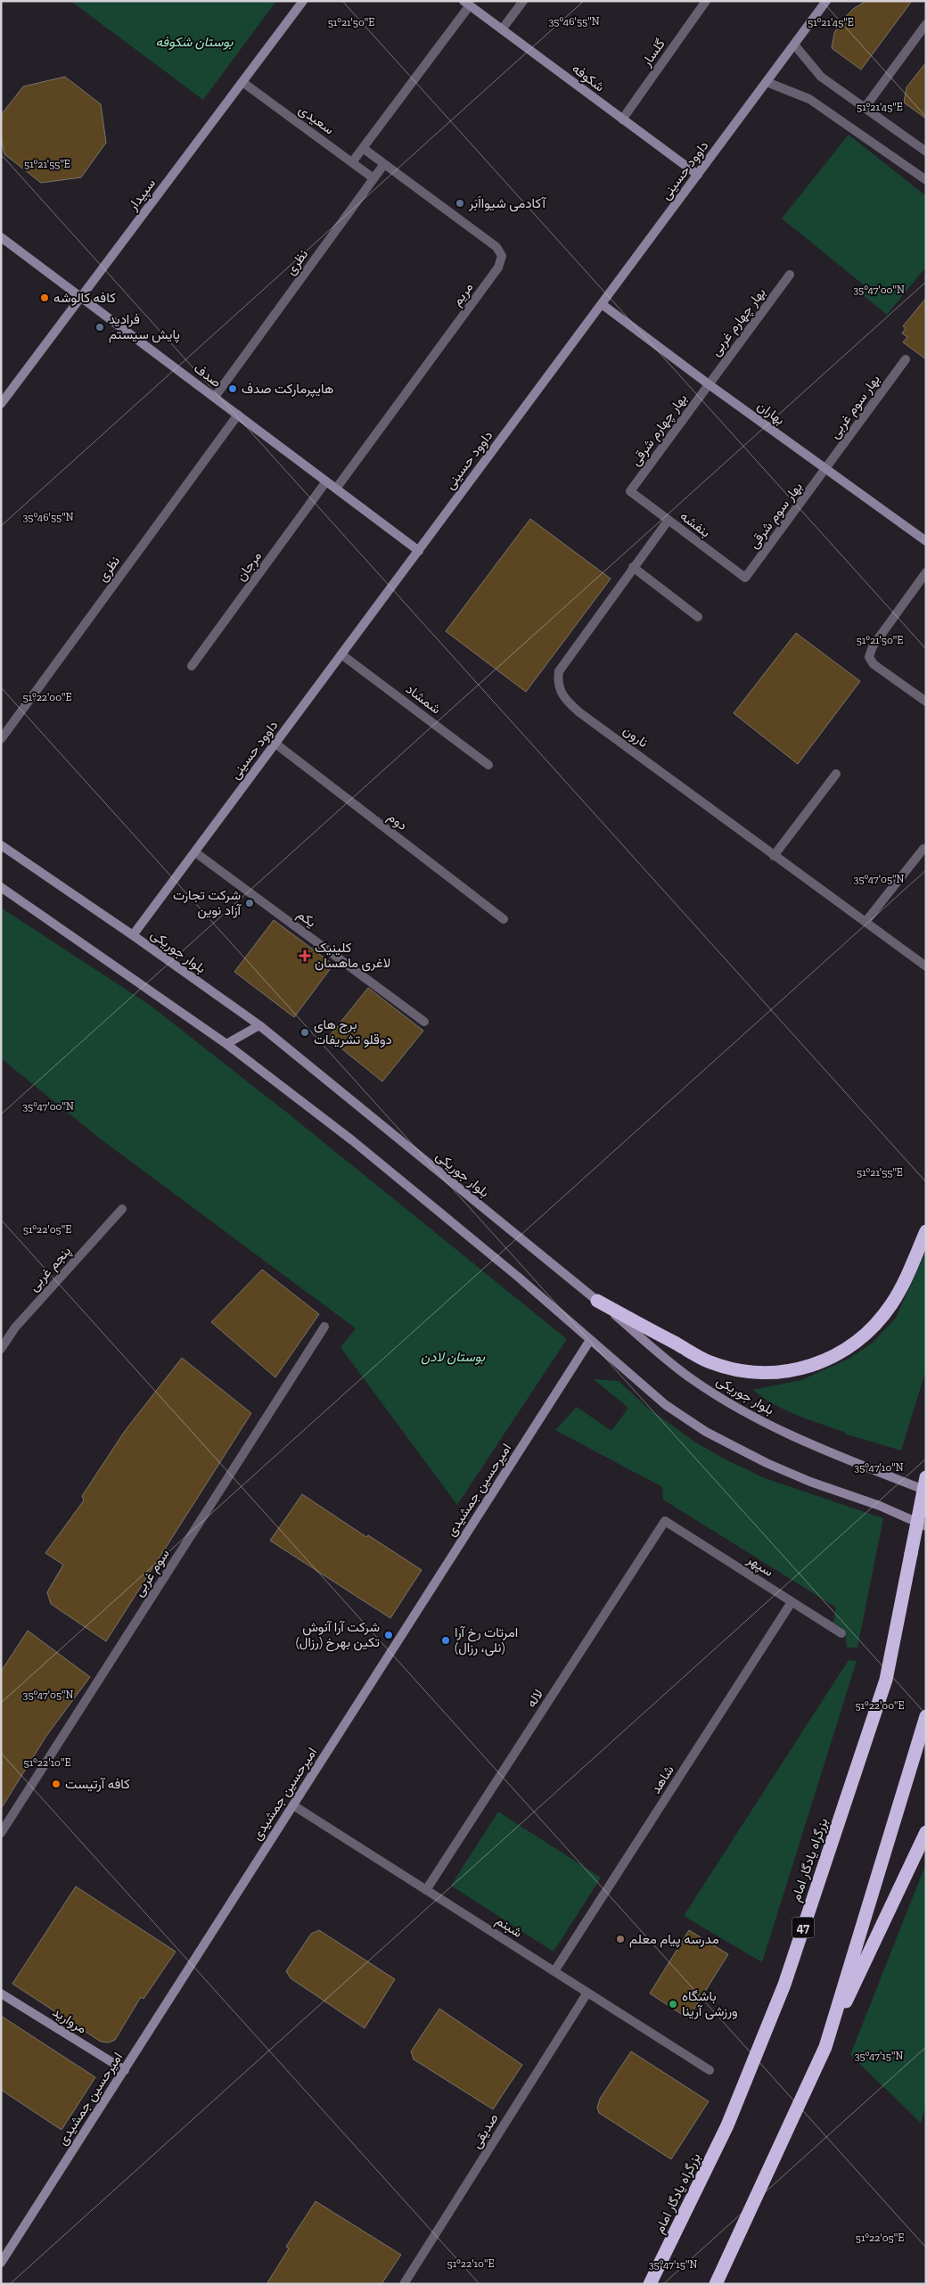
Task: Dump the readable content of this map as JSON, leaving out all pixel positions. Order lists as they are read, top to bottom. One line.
{"streets":{"highway":["بزرگراه یادگار امام","47"],"street":["گلسار","شکوفه","سعیدی","داوود حسینی","سپیدار","نظری","مریم","بهار چهارم غربی","صدف","بهار سوم غربی","بهاران","بهار چهارم شرقی","بهار سوم شرقی","بنفشه","مرجان","شمشاد","نارون","دوم","یکم","بلوار جوریکی","پنجم غربی","امیرحسین جمشیدی","سپهر","سوم غربی","لاله","شاهد","شبنم","مروارید","صدیقی"]},"crossings":[["گلسار","شکوفه"],["شکوفه","داوود حسینی"],["سعیدی","سپیدار"],["سعیدی","نظری"],["داوود حسینی","صدف"],["داوود حسینی","بهاران"],["داوود حسینی","شمشاد"],["داوود حسینی","دوم"],["داوود حسینی","یکم"],["داوود حسینی","بلوار جوریکی"],["سپیدار","صدف"],["نظری","مریم"],["نظری","صدف"],["مریم","صدف"],["بهار چهارم غربی","بهاران"],["بهار چهارم غربی","بهار چهارم شرقی"],["صدف","مرجان"],["بهار سوم غربی","بهاران"],["بهار سوم غربی","بهار سوم شرقی"],["بهاران","بهار چهارم شرقی"],["بهاران","بهار سوم شرقی"],["بهار چهارم شرقی","بنفشه"],["بهار سوم شرقی","بنفشه"],["بنفشه","نارون"],["امیرحسین جمشیدی","شبنم"],["امیرحسین جمشیدی","مروارید"],["سپهر","لاله"],["سپهر","شاهد"],["لاله","شبنم"],["شاهد","شبنم"],["شبنم","صدیقی"]],"parks":["بوستان شکوفه","بوستان لادن"],"places":{"other":["آکادمی شیوااَبَر","کافه کالوشه","فرادید پایش سیستم","هایپرمارکت صدف","شرکت تجارت آزاد نوین","برج های دوقلو تشریفات","شرکت آرا آنوش تکین بهرخ (رزال)","امرتات رخ آرا (نلی، رزال)","کافه آرتیست","مدرسه پیام معلم","باشگاه ورزشی آرینا"],"health":["کلینیک لاغری ماهسان"]},"coordinates":["35°46'55\"N","51°21'50\"E","51°21'45\"E","51°21'55\"E","35°47'00\"N","51°22'00\"E","35°47'05\"N","51°22'05\"E","35°47'10\"N","51°22'10\"E","35°47'15\"N"]}
